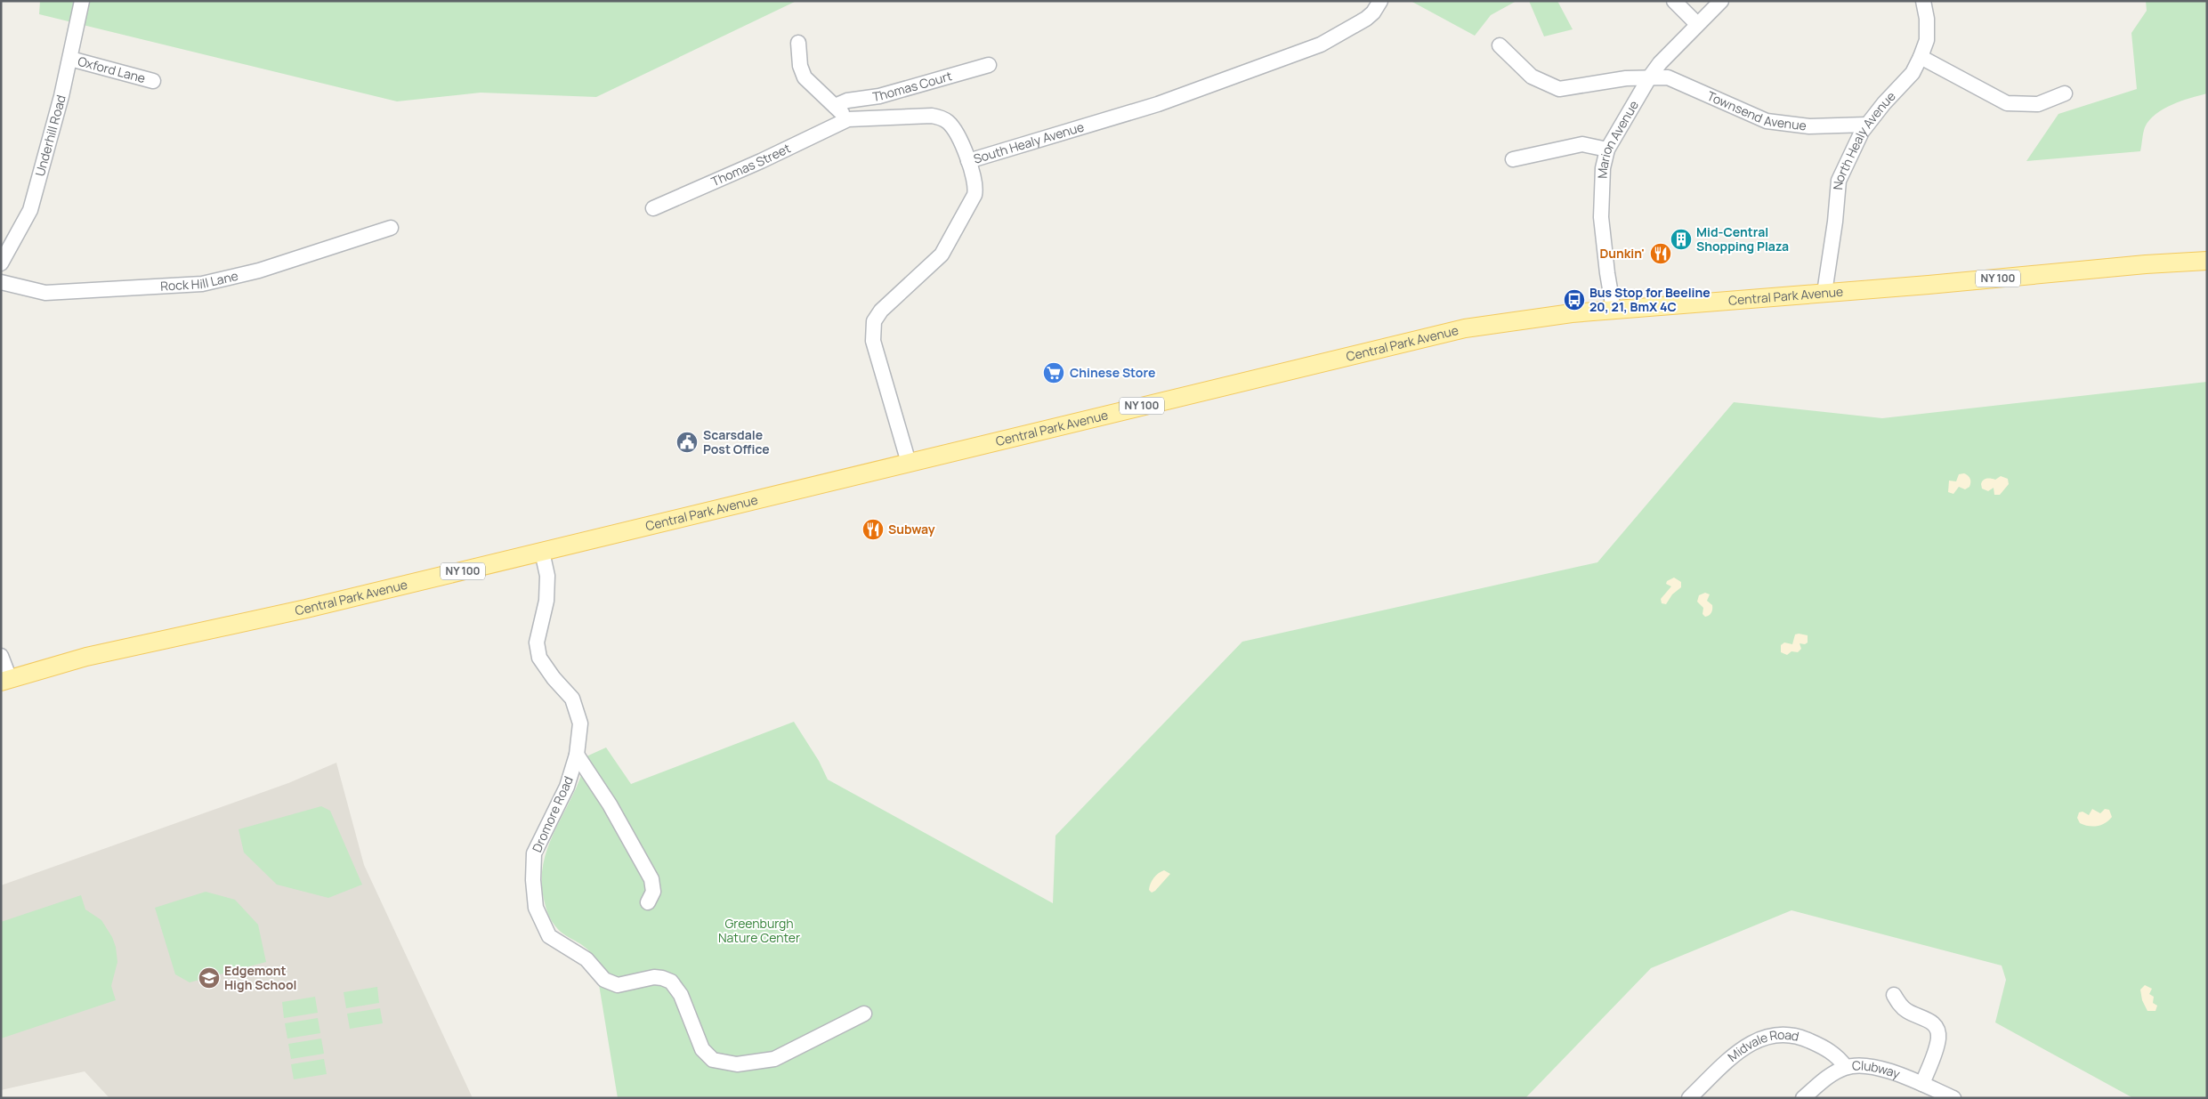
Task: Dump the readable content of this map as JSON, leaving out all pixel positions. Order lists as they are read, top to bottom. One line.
{"streets":{"main road":["NY 100","Central Park Avenue"],"street":["Oxford Lane","Thomas Court","Townsend Avenue","Underhill Road","Marion Avenue","South Healy Avenue","North Healy Avenue","Thomas Street","Rock Hill Lane","Dromore Road","Midvale Road","Clubway"]},"crossings":[["Oxford Lane","Underhill Road"],["Townsend Avenue","Marion Avenue"],["Townsend Avenue","North Healy Avenue"],["Marion Avenue","Central Park Avenue"],["South Healy Avenue","Thomas Street"],["South Healy Avenue","Central Park Avenue"],["North Healy Avenue","Central Park Avenue"],["Central Park Avenue","Dromore Road"],["Midvale Road","Clubway"]],"parks":["Greenburgh Nature Center"],"places":{"building":["Mid-Central Shopping Plaza"],"restaurant":["Dunkin'","Subway"],"bus stop":["Bus Stop for Beeline 20, 21, BmX 4C"],"supermarket":["Chinese Store"],"public building":["Scarsdale Post Office"],"school or university":["Edgemont High School"]}}
